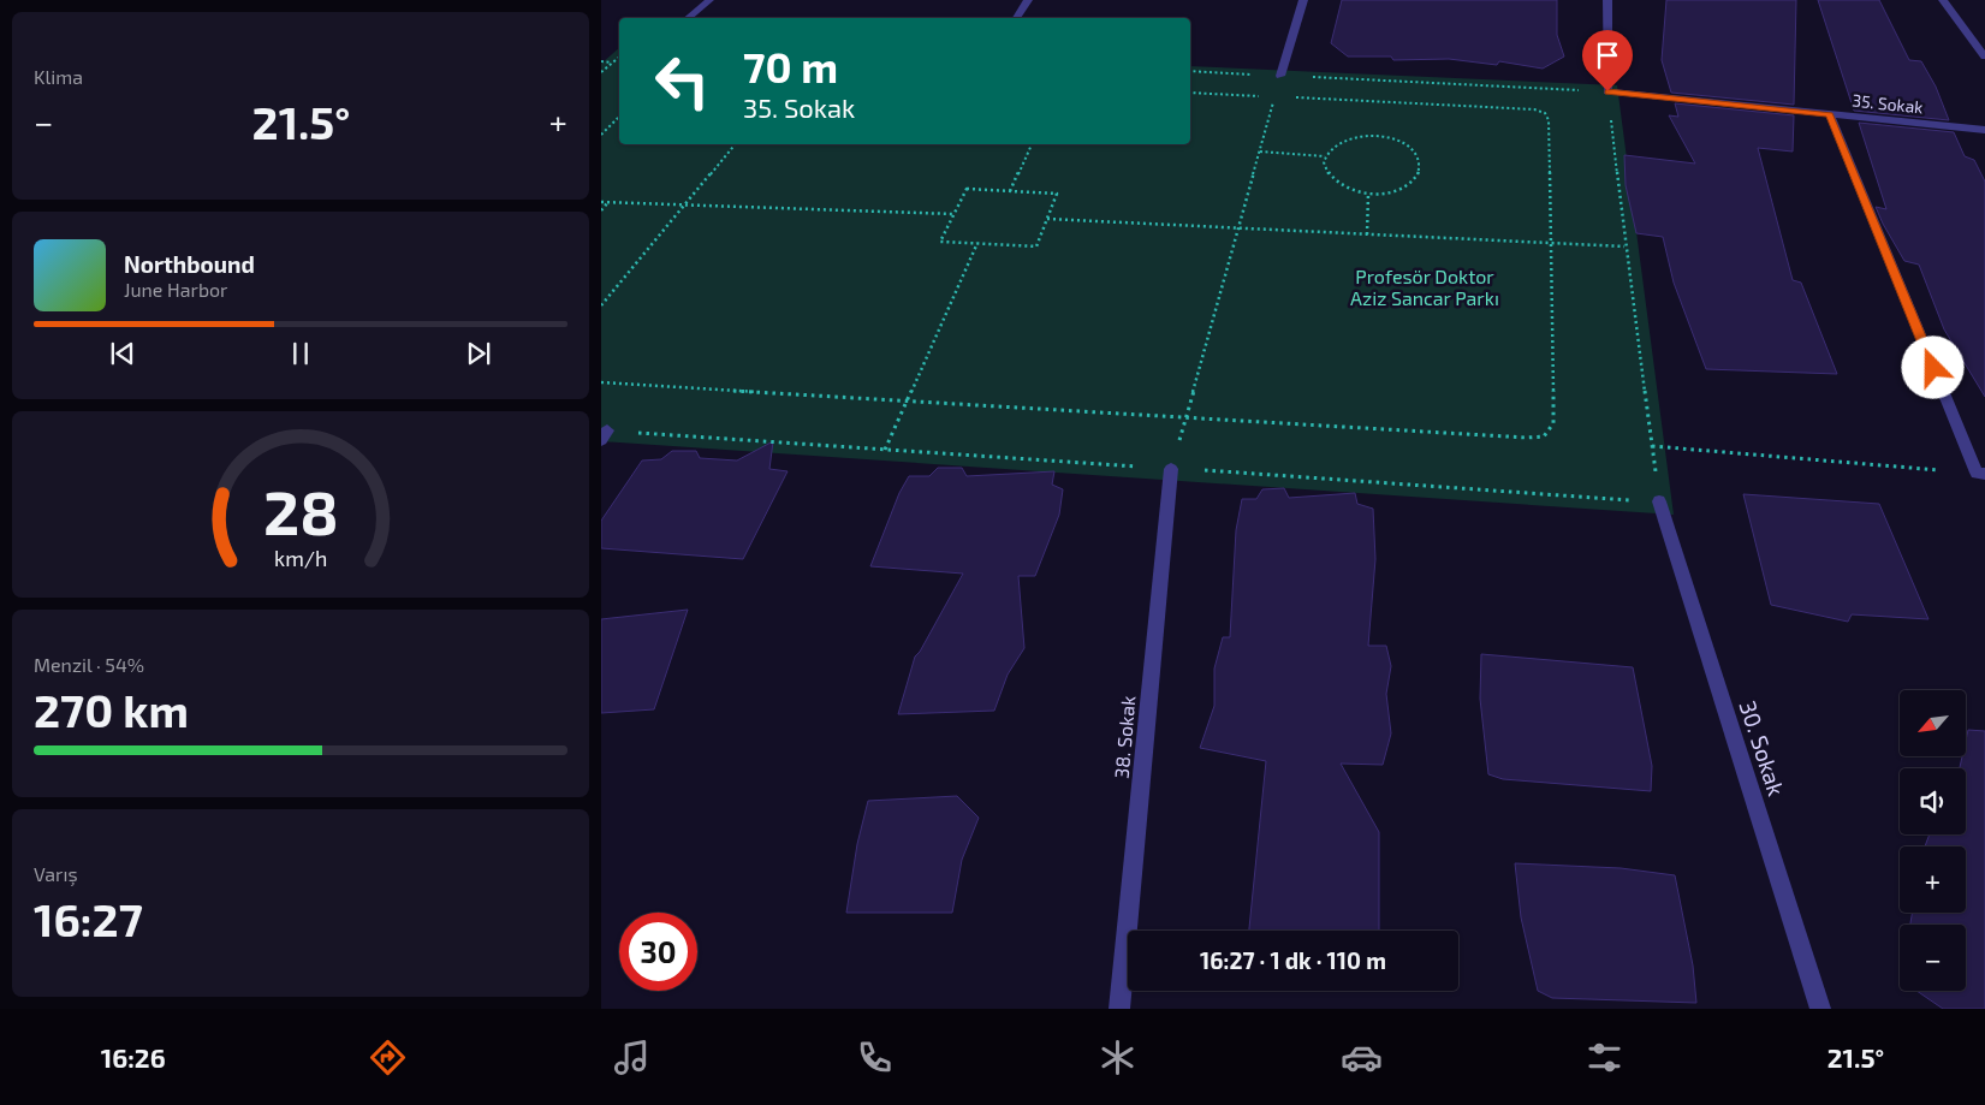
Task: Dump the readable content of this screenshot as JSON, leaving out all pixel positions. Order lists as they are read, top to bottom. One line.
{"streets":{"street":["35. Sokak","38. Sokak","30. Sokak"]},"parks":["Profesör Doktor Aziz Sancar Parkı"],"north":"bottom left","page":{"tile":["Klima",["Menzil · 54%","270 km"],["Varış","16:27"]],"turn":["70 m","35. Sokak"],"heat":["−","21.5°","+"],"song":["Northbound","June Harbor"],"map_buttons":["+","−"],"limit":"30","trip":"16:27 · 1 dk · 110 m","tabs":["16:26","21.5°"],"gauge":["28","km/h"]}}
